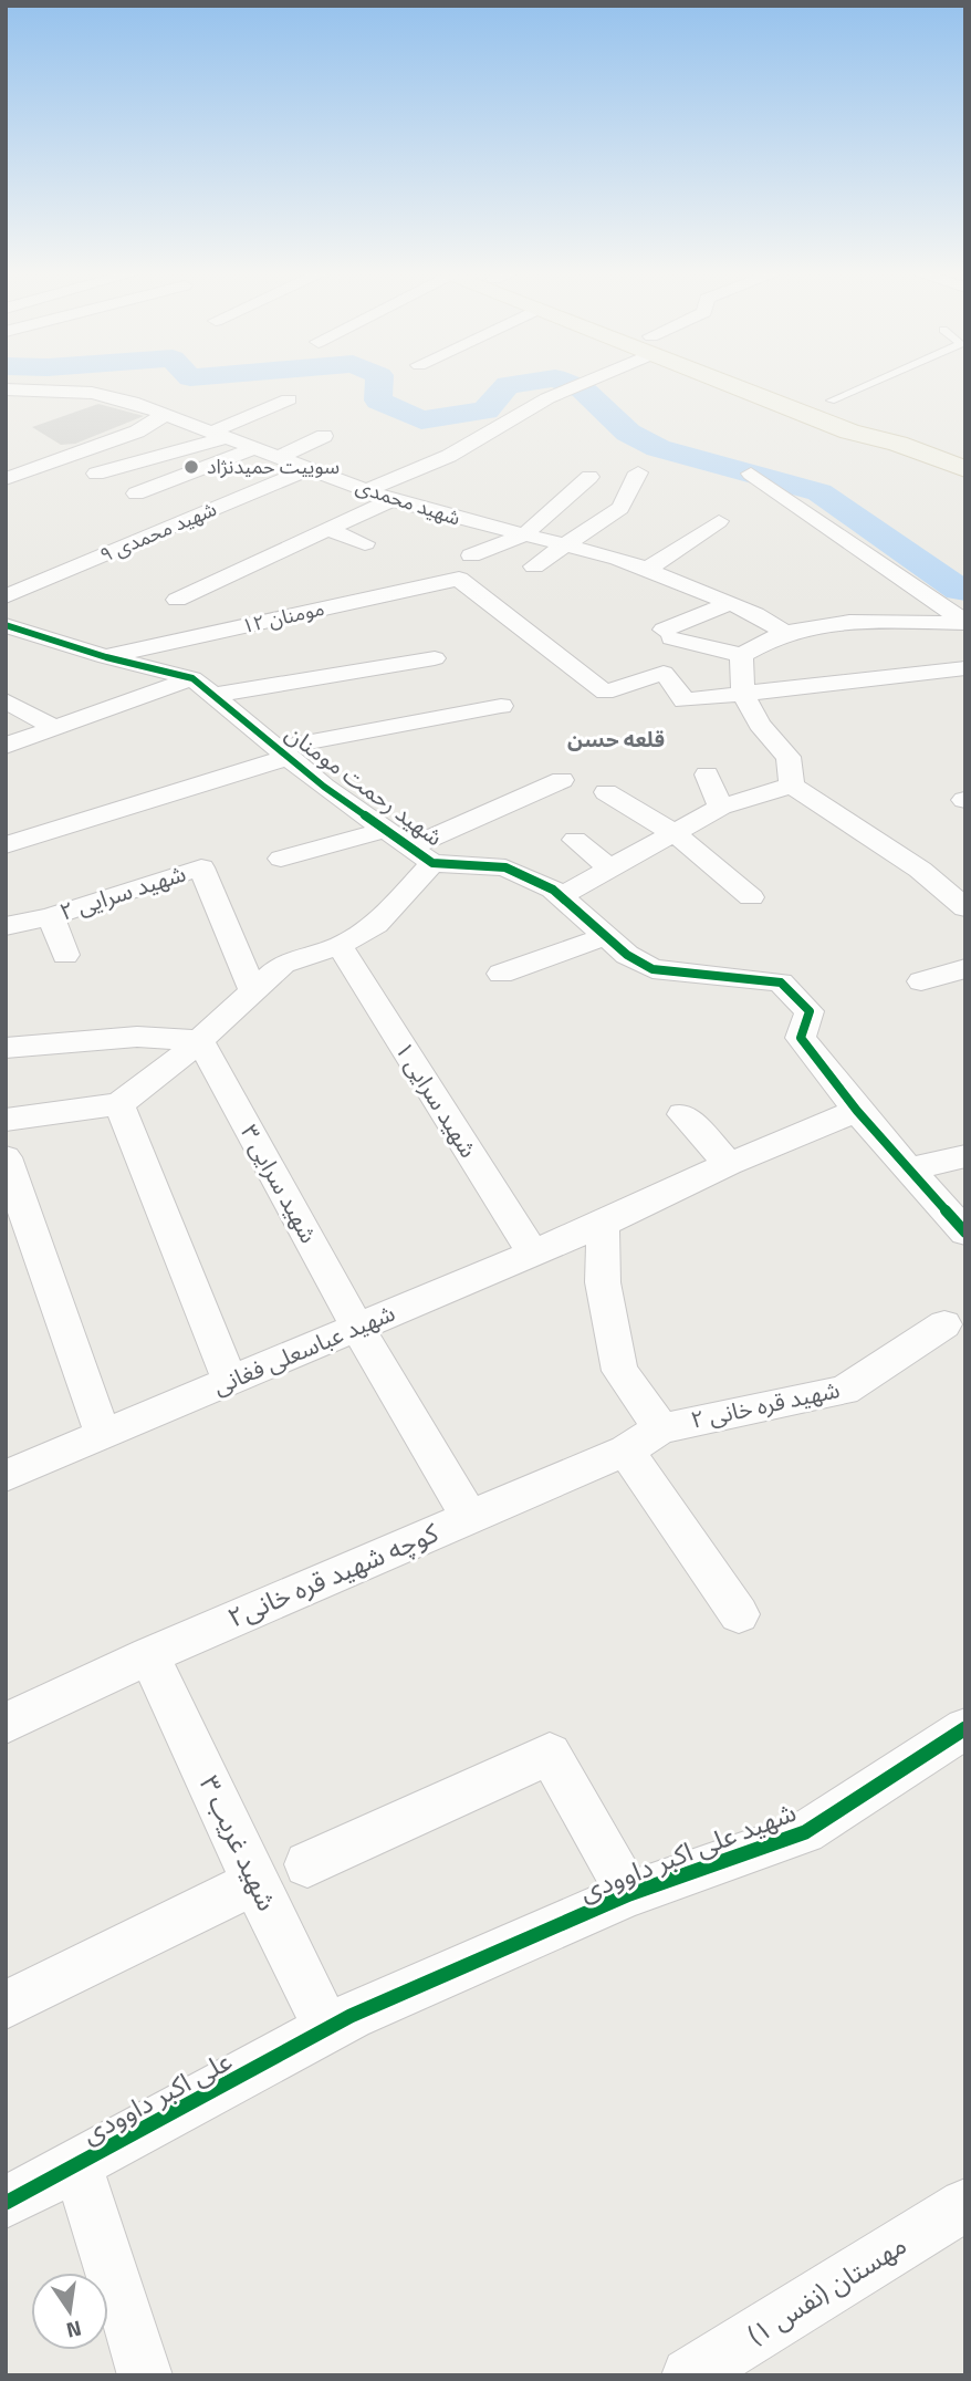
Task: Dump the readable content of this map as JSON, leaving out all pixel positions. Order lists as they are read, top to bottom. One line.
{"streets":{"street":["شهید محمدی","۹ شهید محمدی","مومنان ۱۲","شهید رحمت مومنان","شهید سرایی ۲","شهید سرایی ۱","شهید سرایی ۳","شهید عباسعلی فغانی","۲ شهید قره خانی","کوچه شهید قره خانی۲","۳ شهید غریب","شهید علی اکبر داوودی","علی اکبر داوودی","مهستان (نفس ۱)"]},"crossings":[["شهید محمدی","۹ شهید محمدی"],["مومنان ۱۲","شهید رحمت مومنان"],["شهید رحمت مومنان","شهید عباسعلی فغانی"],["شهید سرایی ۱","شهید عباسعلی فغانی"],["شهید سرایی ۳","شهید عباسعلی فغانی"],["شهید سرایی ۳","کوچه شهید قره خانی۲"],["۲ شهید قره خانی","کوچه شهید قره خانی۲"],["کوچه شهید قره خانی۲","۳ شهید غریب"],["۳ شهید غریب","شهید علی اکبر داوودی"],["۳ شهید غریب","علی اکبر داوودی"],["شهید علی اکبر داوودی","علی اکبر داوودی"]],"districts":["قلعه حسن"],"places":["سوییت حمیدنژاد"],"north":"bottom"}
